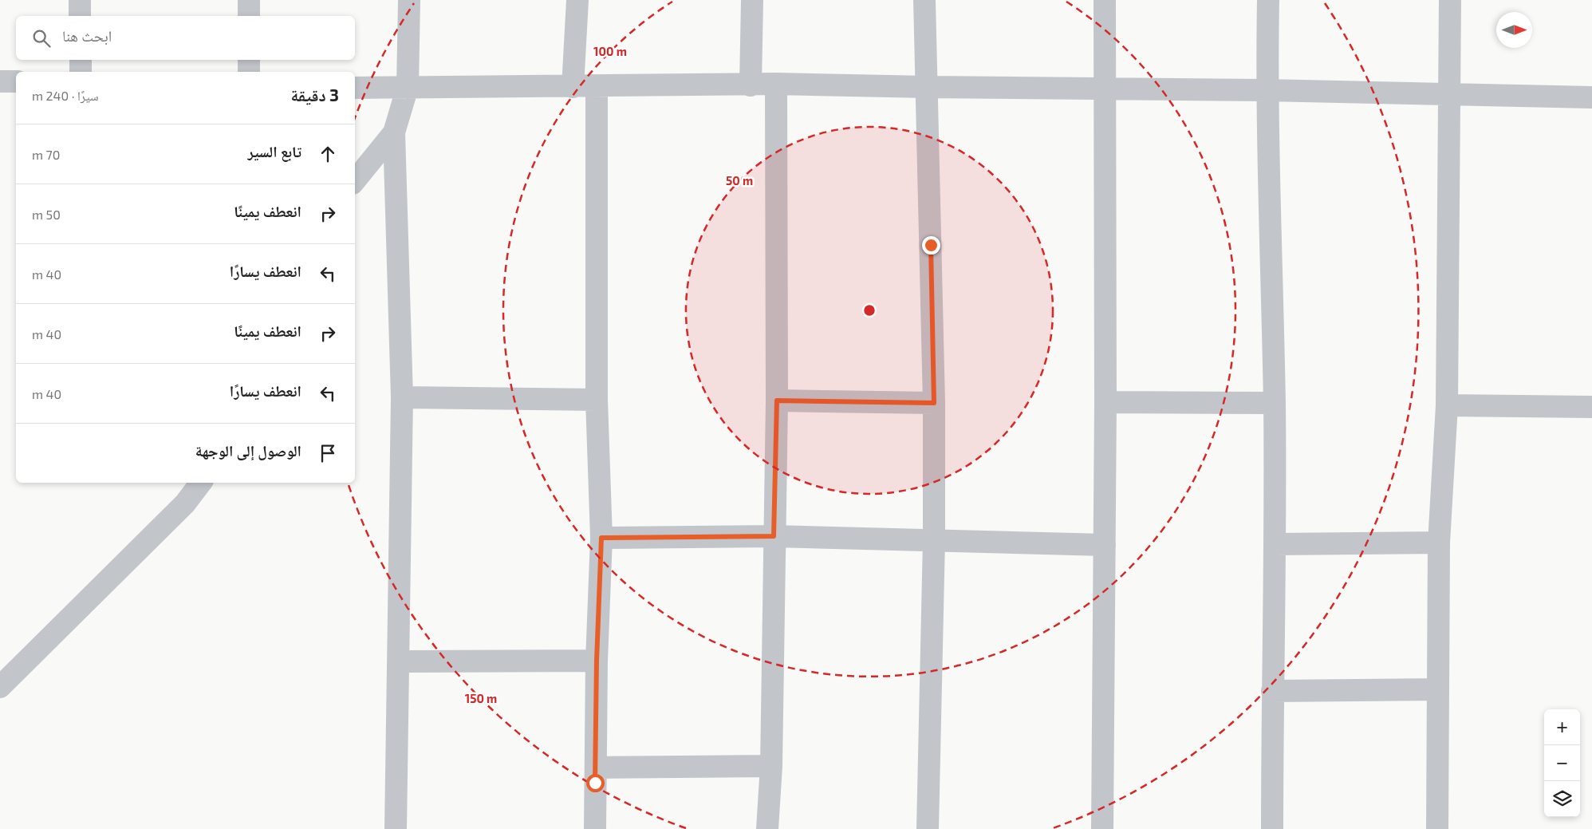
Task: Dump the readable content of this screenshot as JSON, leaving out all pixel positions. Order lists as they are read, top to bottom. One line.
{"north":"right","page":{"search":"ابحث هنا","heading":["3 دقيقة","سيرًا · 240 m"],"list":[["تابع السير","70 m"],["انعطف يمينًا","50 m"],["انعطف يسارًا","40 m"],["انعطف يمينًا","40 m"],["انعطف يسارًا","40 m"],"الوصول إلى الوجهة"],"map_buttons":["+","−"]},"rings":["100 m","50 m","150 m"]}
